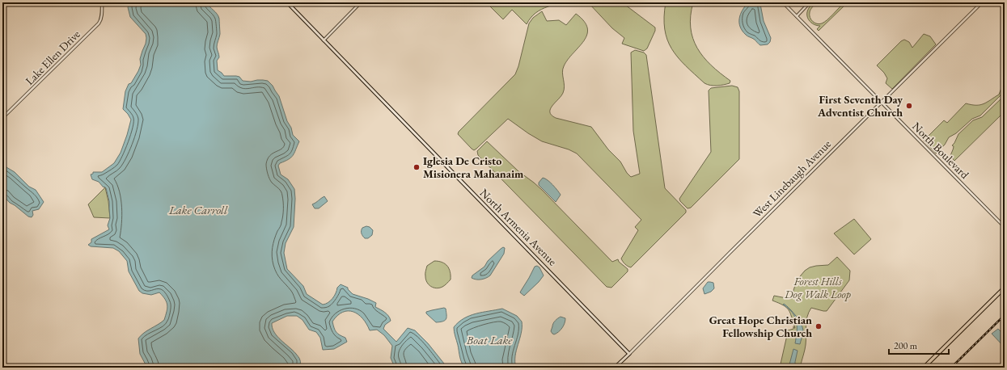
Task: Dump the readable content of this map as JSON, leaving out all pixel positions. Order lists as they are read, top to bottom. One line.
{"streets":{"main road":["West Linebaugh Avenue","North Armenia Avenue"],"street":["Lake Ellen Drive","North Boulevard"]},"crossings":[["North Boulevard","West Linebaugh Avenue"],["West Linebaugh Avenue","North Armenia Avenue"]],"water":["Lake Carroll","Boat Lake"],"parks":["Forest Hills Dog Walk Loop"],"places":["First Seventh Day Adventist Church","Iglesia De Cristo Misionera Mahanaim","Great Hope Christian Fellowship Church"],"scale_bar":"200 m"}
